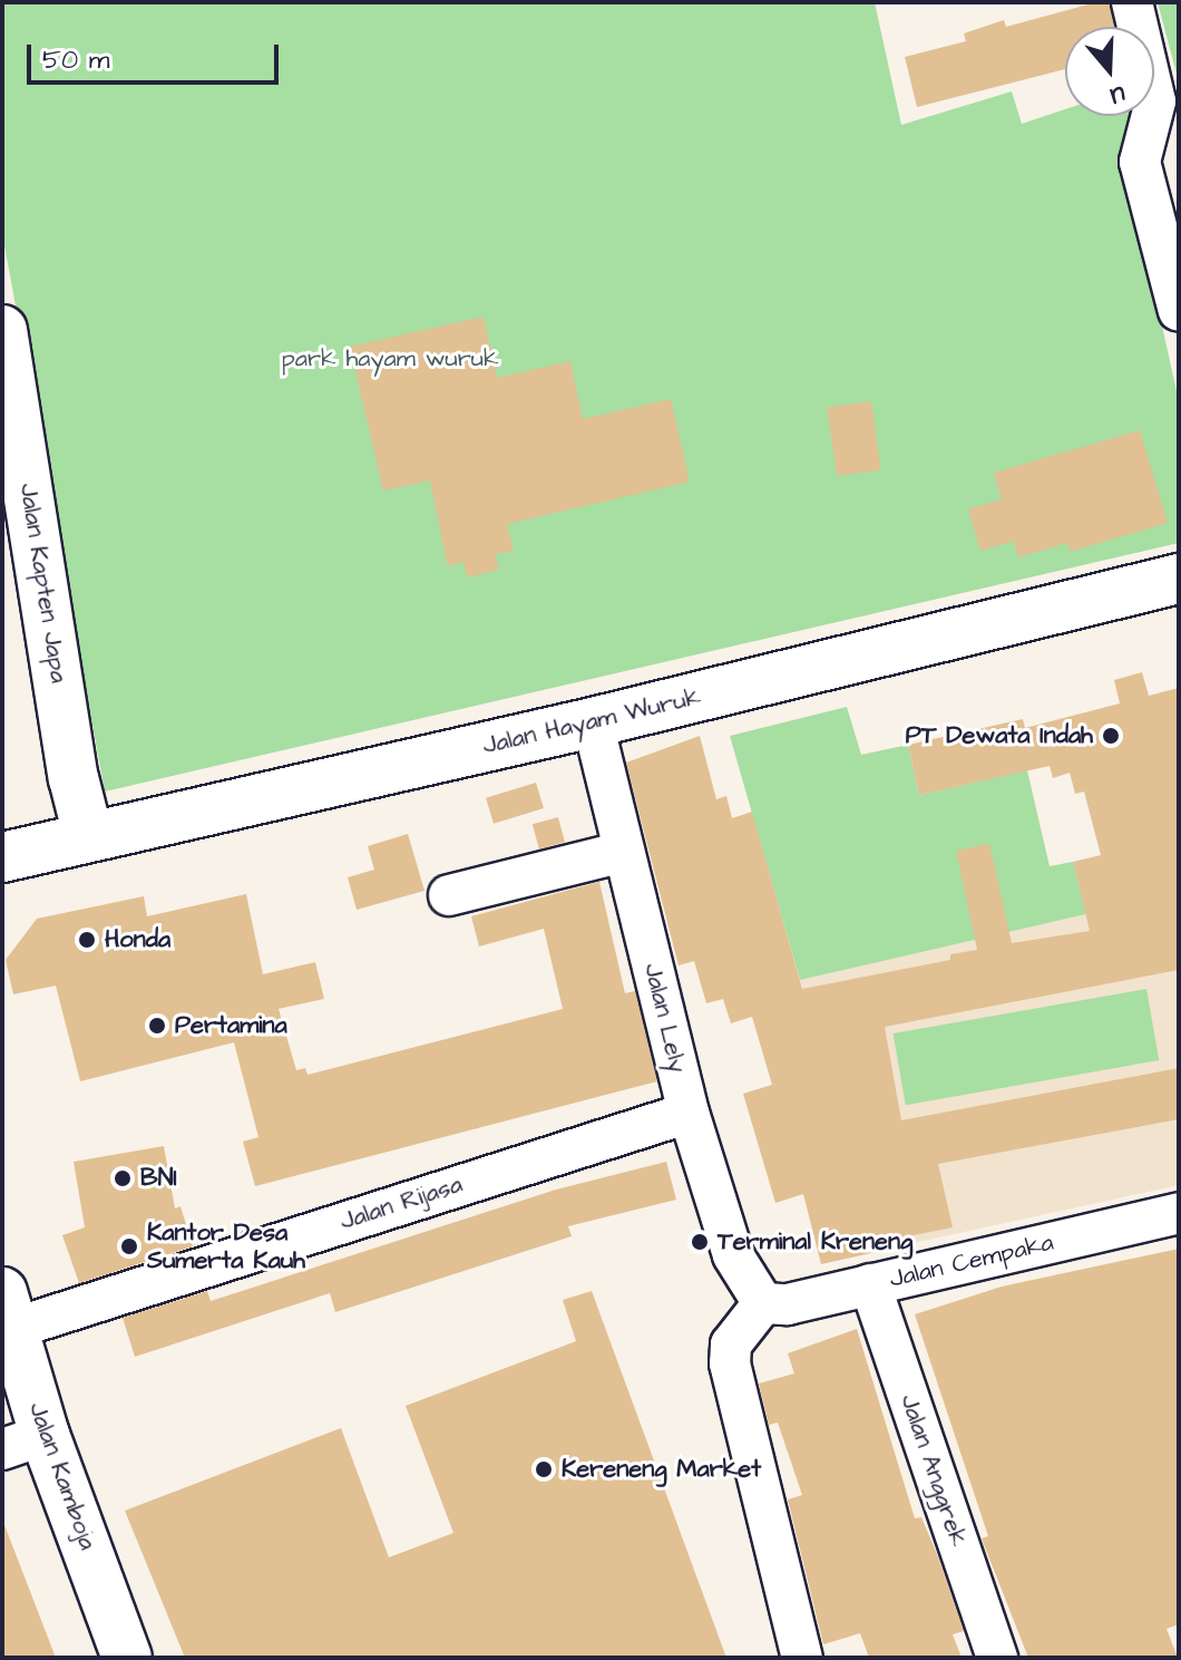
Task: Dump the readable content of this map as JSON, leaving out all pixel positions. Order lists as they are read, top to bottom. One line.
{"streets":{"main road":["Jalan Kapten Japa","Jalan Hayam Wuruk","Jalan Kamboja"],"street":["Jalan Lely","Jalan Rijasa","Jalan Cempaka","Jalan Anggrek"]},"crossings":[["Jalan Kapten Japa","Jalan Hayam Wuruk"],["Jalan Hayam Wuruk","Jalan Lely"],["Jalan Lely","Jalan Rijasa"],["Jalan Lely","Jalan Cempaka"],["Jalan Rijasa","Jalan Kamboja"],["Jalan Cempaka","Jalan Anggrek"]],"parks":["park hayam wuruk"],"places":["PT Dewata Indah","Honda","Pertamina","BNI","Terminal Kreneng","Kantor Desa Sumerta Kauh","Kereneng Market"],"scale_bar":"50 m","north":"bottom"}
